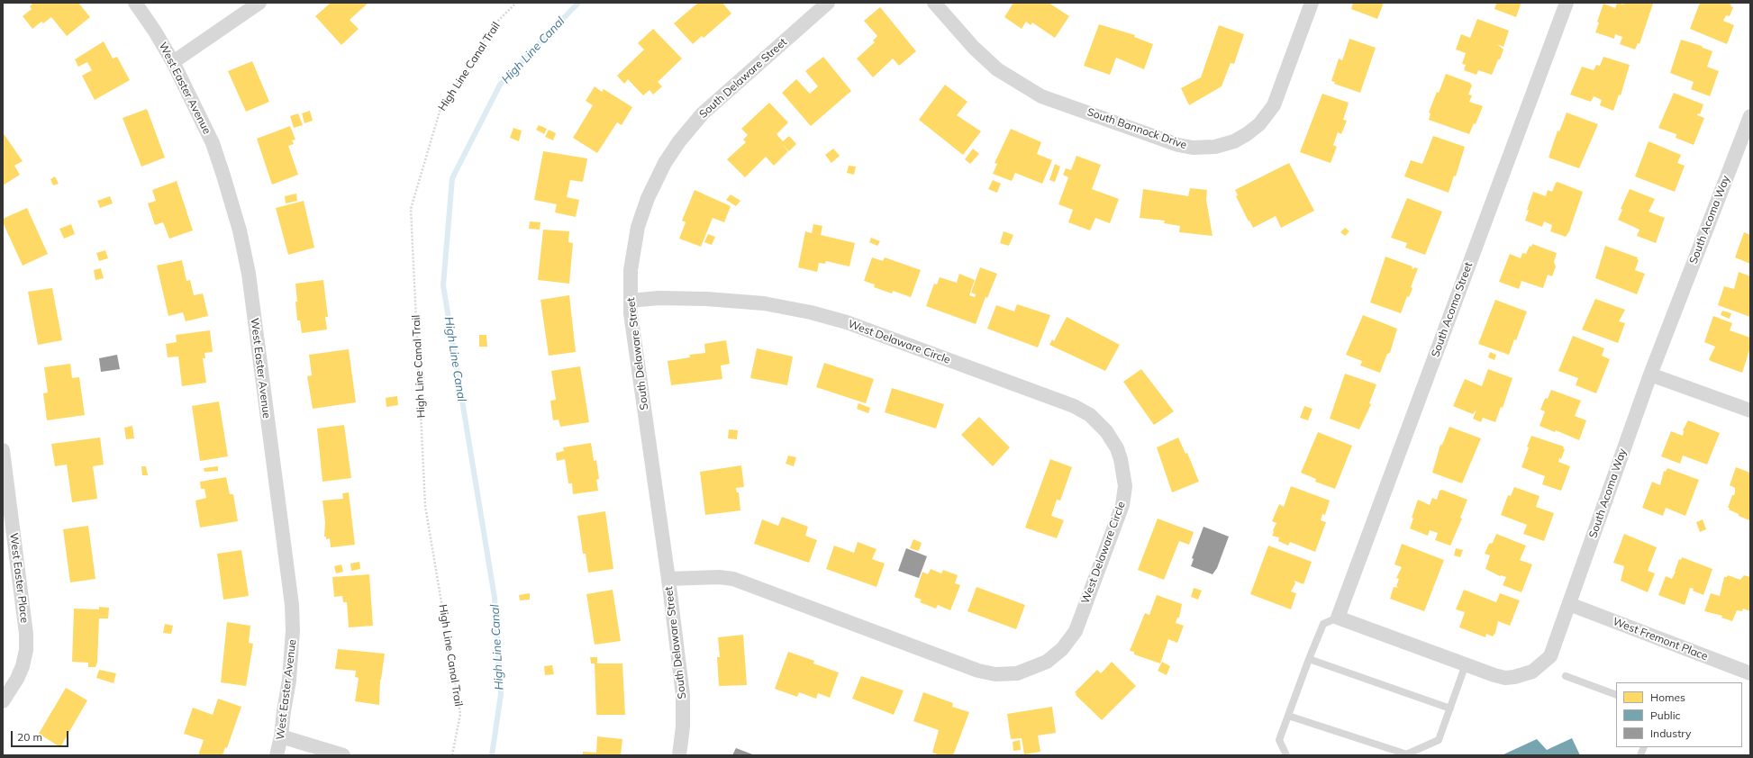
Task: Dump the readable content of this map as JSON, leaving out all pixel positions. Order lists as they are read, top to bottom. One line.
{"streets":{"street":["South Delaware Street","West Easter Avenue","South Bannock Drive","South Acoma Way","South Acoma Street","West Delaware Circle","West Easter Place","West Fremont Place"],"path":["High Line Canal Trail"]},"crossings":[["South Delaware Street","West Delaware Circle"],["South Acoma Way","South Acoma Street"],["South Acoma Way","West Fremont Place"]],"water":["High Line Canal"],"legend":["Homes","Public","Industry"],"scale_bar":"20 m"}
